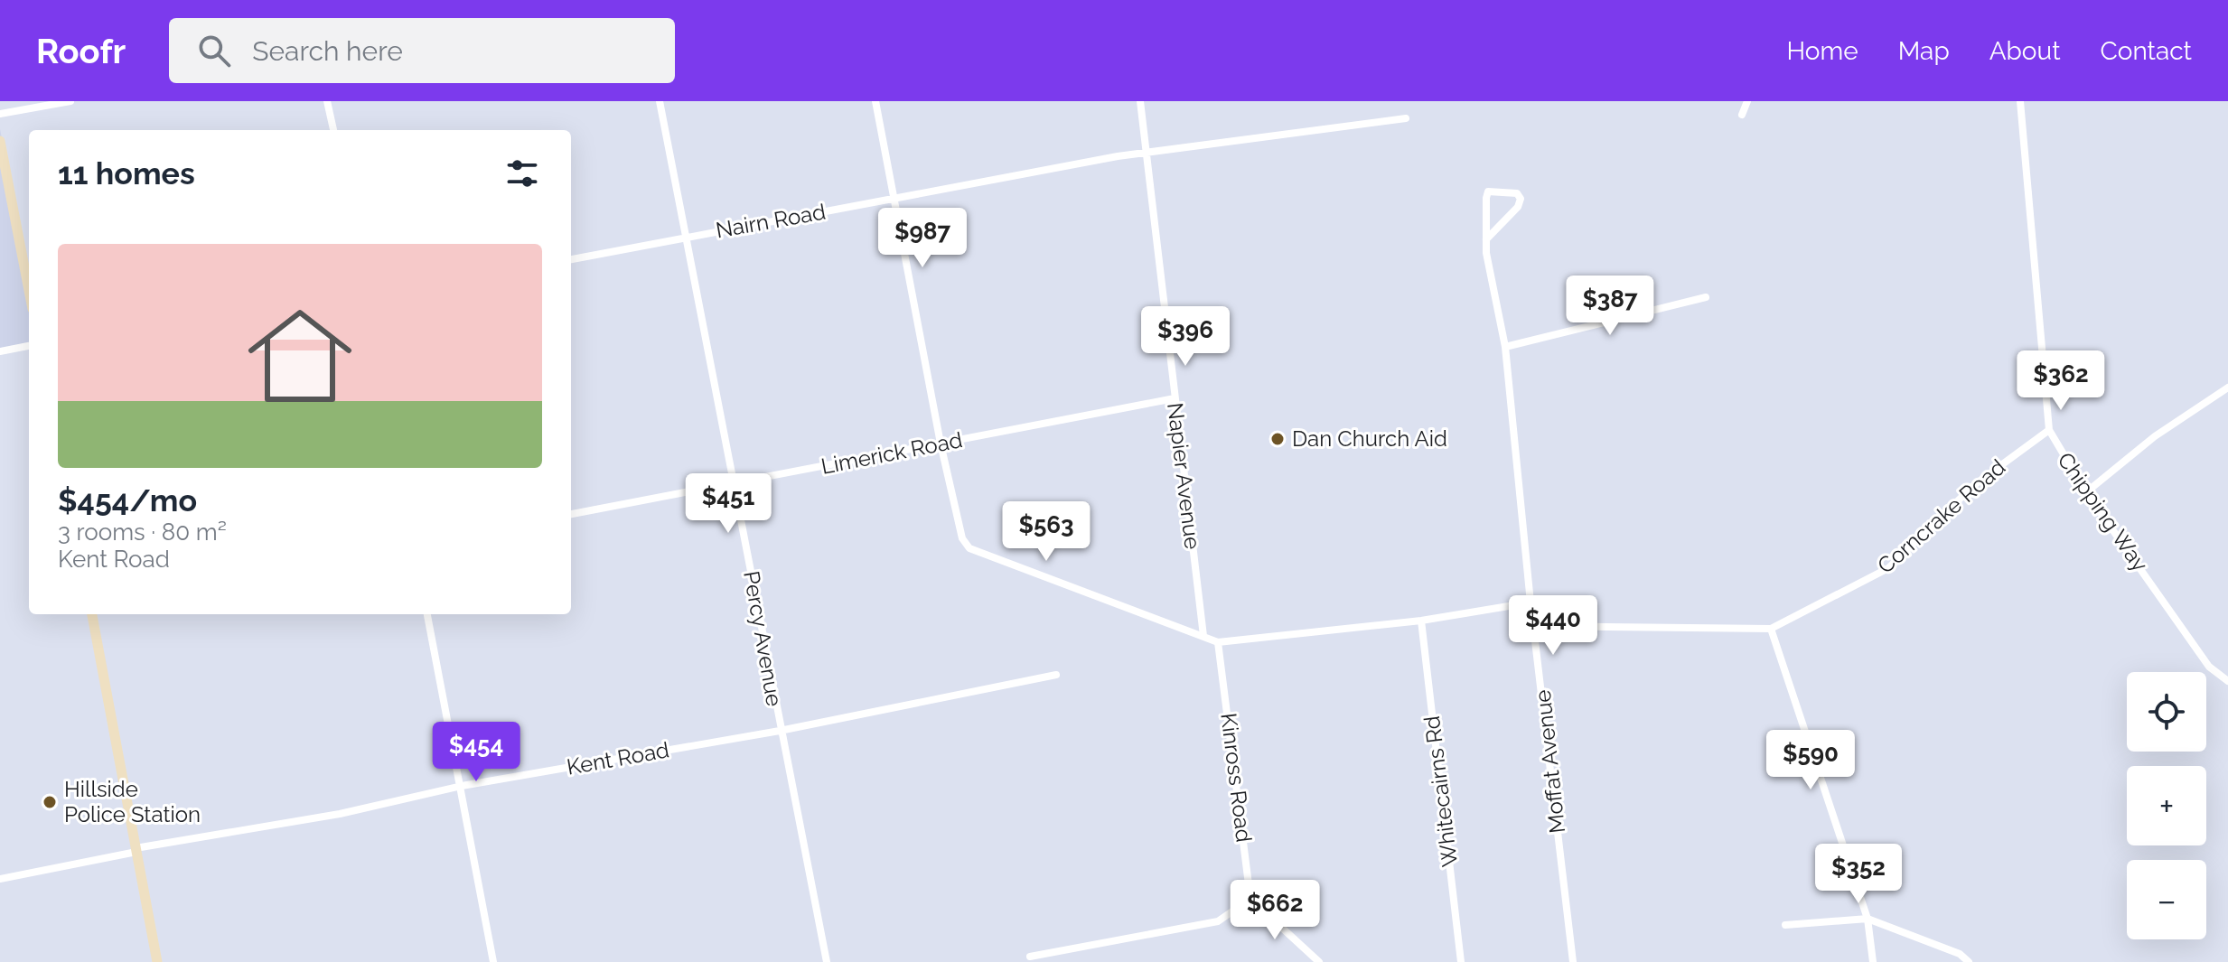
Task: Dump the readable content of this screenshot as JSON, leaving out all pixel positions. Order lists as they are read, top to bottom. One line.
{"streets":{"street":["Nairn Road","Limerick Road","Napier Avenue","Chipping Way","Corncrake Road","Percy Avenue","Kent Road","Moffat Avenue","Kinross Road","Whitecairns Rd"]},"crossings":[["Nairn Road","Napier Avenue"],["Nairn Road","Percy Avenue"],["Limerick Road","Napier Avenue"],["Limerick Road","Percy Avenue"],["Chipping Way","Corncrake Road"],["Corncrake Road","Moffat Avenue"],["Percy Avenue","Kent Road"]],"places":["Dan Church Aid","Hillside Police Station"],"page":{"header":"Roofr","search":"Search here","nav":["Home","Map","About","Contact"],"heading":"11 homes","price":["$987","$387","$396","$362","$451","$563","$440","$454","$590","$352","$662"],"list":[{"name":"$454/mo","note":"3 rooms · 80 m² · Kent Road"}],"map_buttons":["+","−"]}}
